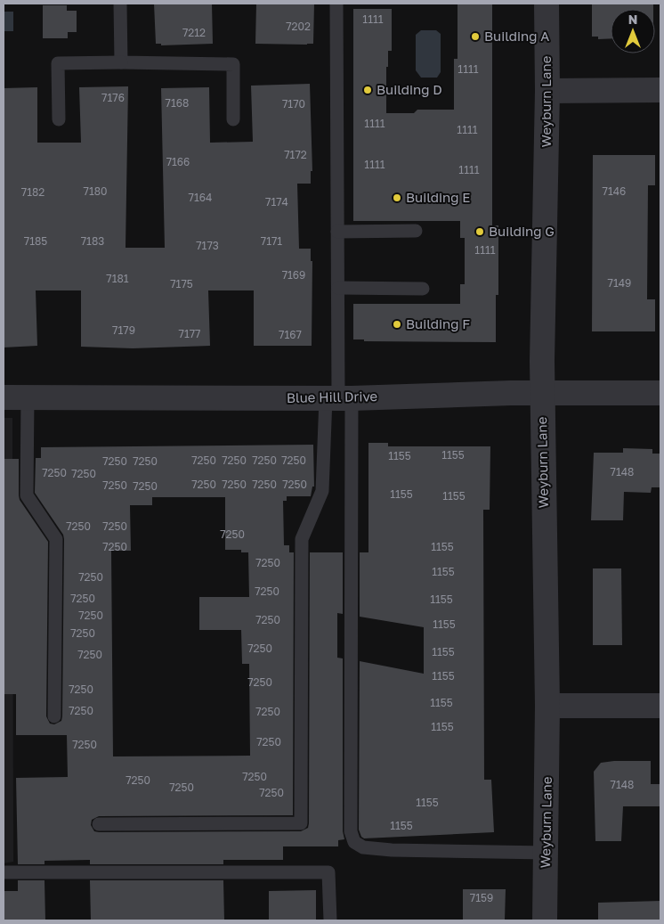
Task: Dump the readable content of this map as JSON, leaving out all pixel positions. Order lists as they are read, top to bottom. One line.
{"streets":{"street":["Weyburn Lane","Blue Hill Drive"]},"crossings":[["Weyburn Lane","Blue Hill Drive"]],"places":["Building A","Building D","Building E","Building G","Building F"],"house_numbers":["1111","7202","7212","1111","7176","7168","7170","1111","1111","7172","7166","1111","1111","7180","7146","7182","7164","7174","7185","7183","7171","7173","1111","7169","7181","7149","7175","7179","7177","7167","1155","1155","7250","7250","7250","7250","7250","7250","7148","7250","7250","7250","7250","7250","7250","7250","7250","1155","1155","7250","7250","7250","7250","1155","7250","1155","7250","7250","7250","1155","7250","7250","1155","7250","7250","1155","7250","1155","7250","7250","1155","7250","7250","1155","7250","7250","7250","7250","7148","7250","7250","1155","1155","7159"],"north":"top"}
